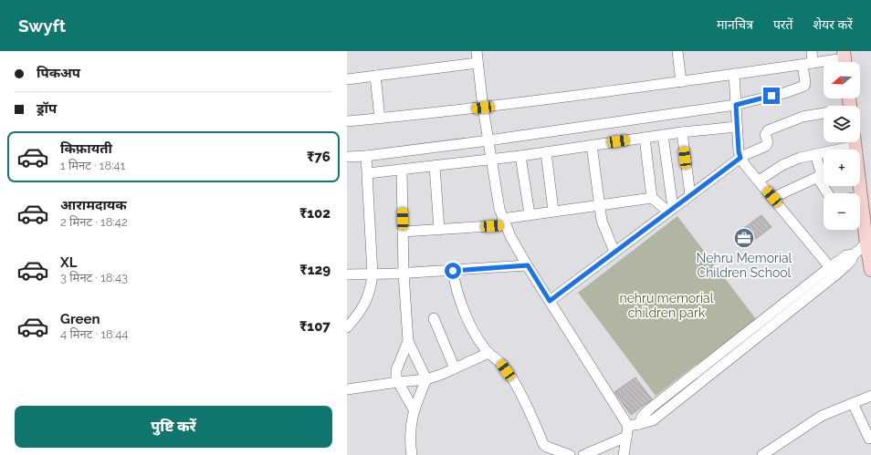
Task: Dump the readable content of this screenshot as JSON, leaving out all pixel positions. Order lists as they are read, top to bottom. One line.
{"parks":["nehru memorial children park"],"places":{"office":["Nehru Memorial Children School"]},"north":"left","page":{"header":"Swyft","nav":["मानचित्र","परतें","शेयर करें"],"banner":["पिकअप","ड्रॉप"],"map_buttons":["+","−"],"list":[{"name":"किफ़ायती","note":"1 मिनट · 18:41","value":"₹76"},{"name":"आरामदायक","note":"2 मिनट · 18:42","value":"₹102"},{"name":"XL","note":"3 मिनट · 18:43","value":"₹129"},{"name":"Green","note":"4 मिनट · 18:44","value":"₹107"}],"buttons":"पुष्टि करें"}}
